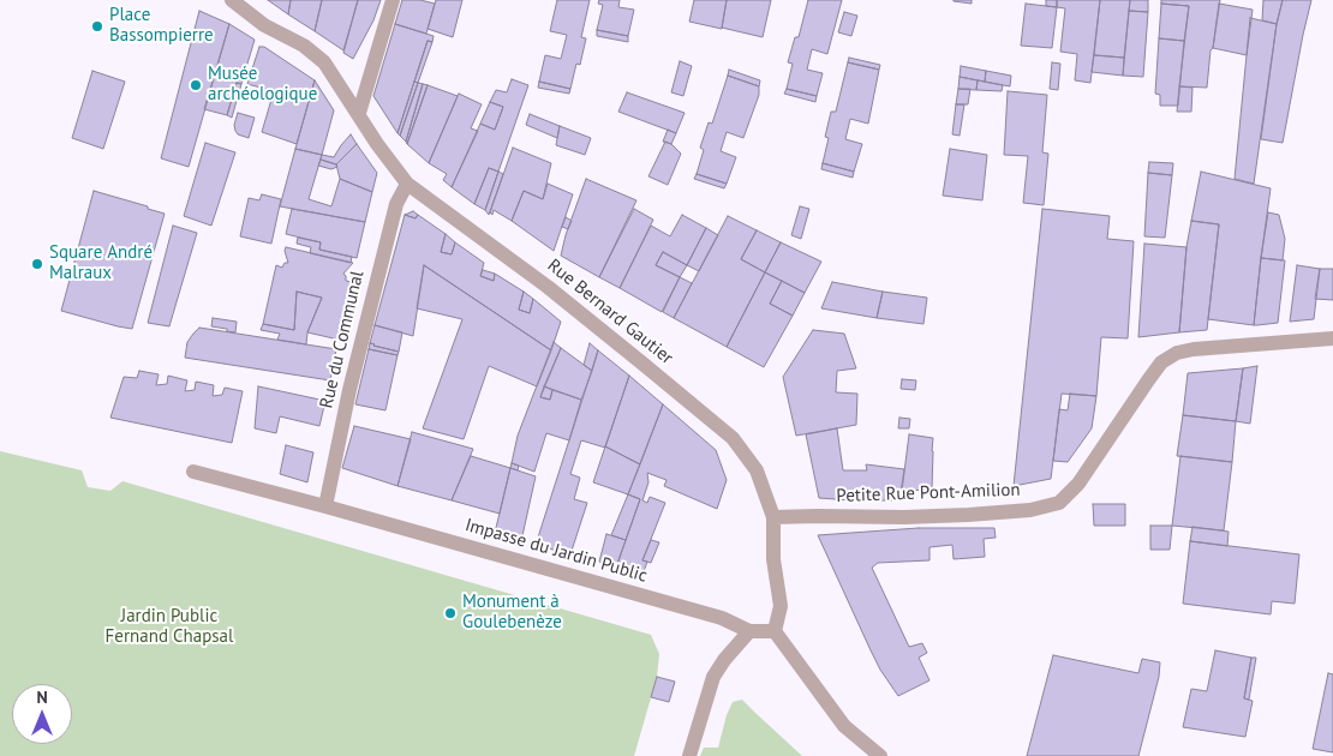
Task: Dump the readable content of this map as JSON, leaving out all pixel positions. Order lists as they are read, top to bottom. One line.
{"streets":{"street":["Rue Bernard Gautier","Rue du Communal","Petite Rue Pont-Amilion","Impasse du Jardin Public"]},"crossings":[["Rue Bernard Gautier","Rue du Communal"],["Rue Bernard Gautier","Petite Rue Pont-Amilion"],["Rue Bernard Gautier","Impasse du Jardin Public"],["Rue du Communal","Impasse du Jardin Public"]],"parks":["Jardin Public Fernand Chapsal"],"places":["Place Bassompierre","Musée archéologique","Square André Malraux","Monument à Goulebenèze"],"north":"top"}
